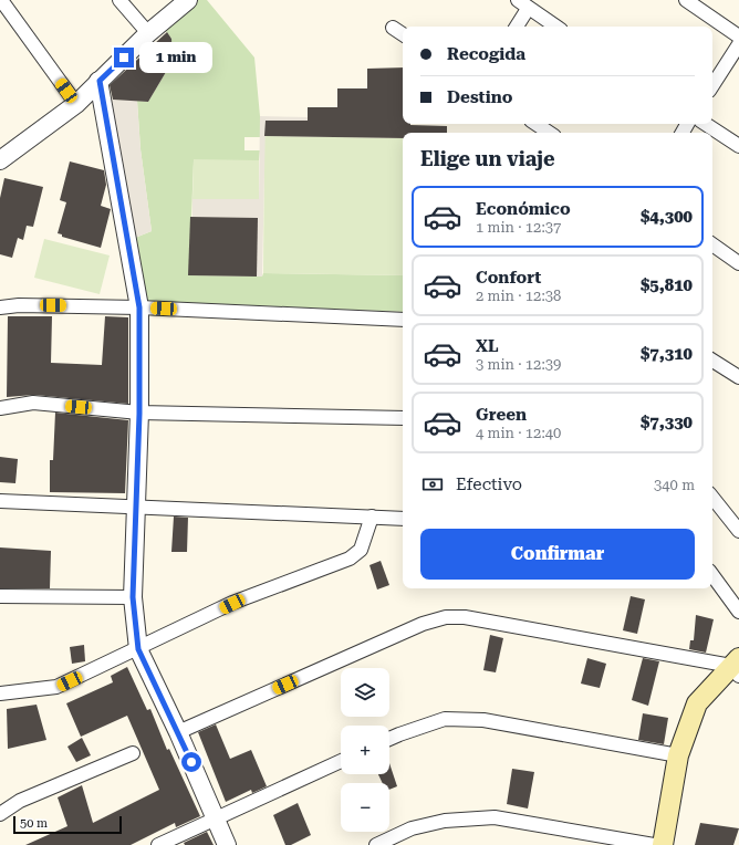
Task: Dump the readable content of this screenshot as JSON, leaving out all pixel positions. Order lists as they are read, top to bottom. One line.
{"scale_bar":"50 m","page":{"banner":["Recogida","Destino"],"bubble":"1 min","heading":"Elige un viaje","list":[{"name":"Económico","note":"1 min · 12:37","value":"$4,300"},{"name":"Confort","note":"2 min · 12:38","value":"$5,810"},{"name":"XL","note":"3 min · 12:39","value":"$7,310"},{"name":"Green","note":"4 min · 12:40","value":"$7,330"}],"pay":["Efectivo","340 m"],"buttons":"Confirmar","map_buttons":["+","−"],"scale":"50 m"}}
